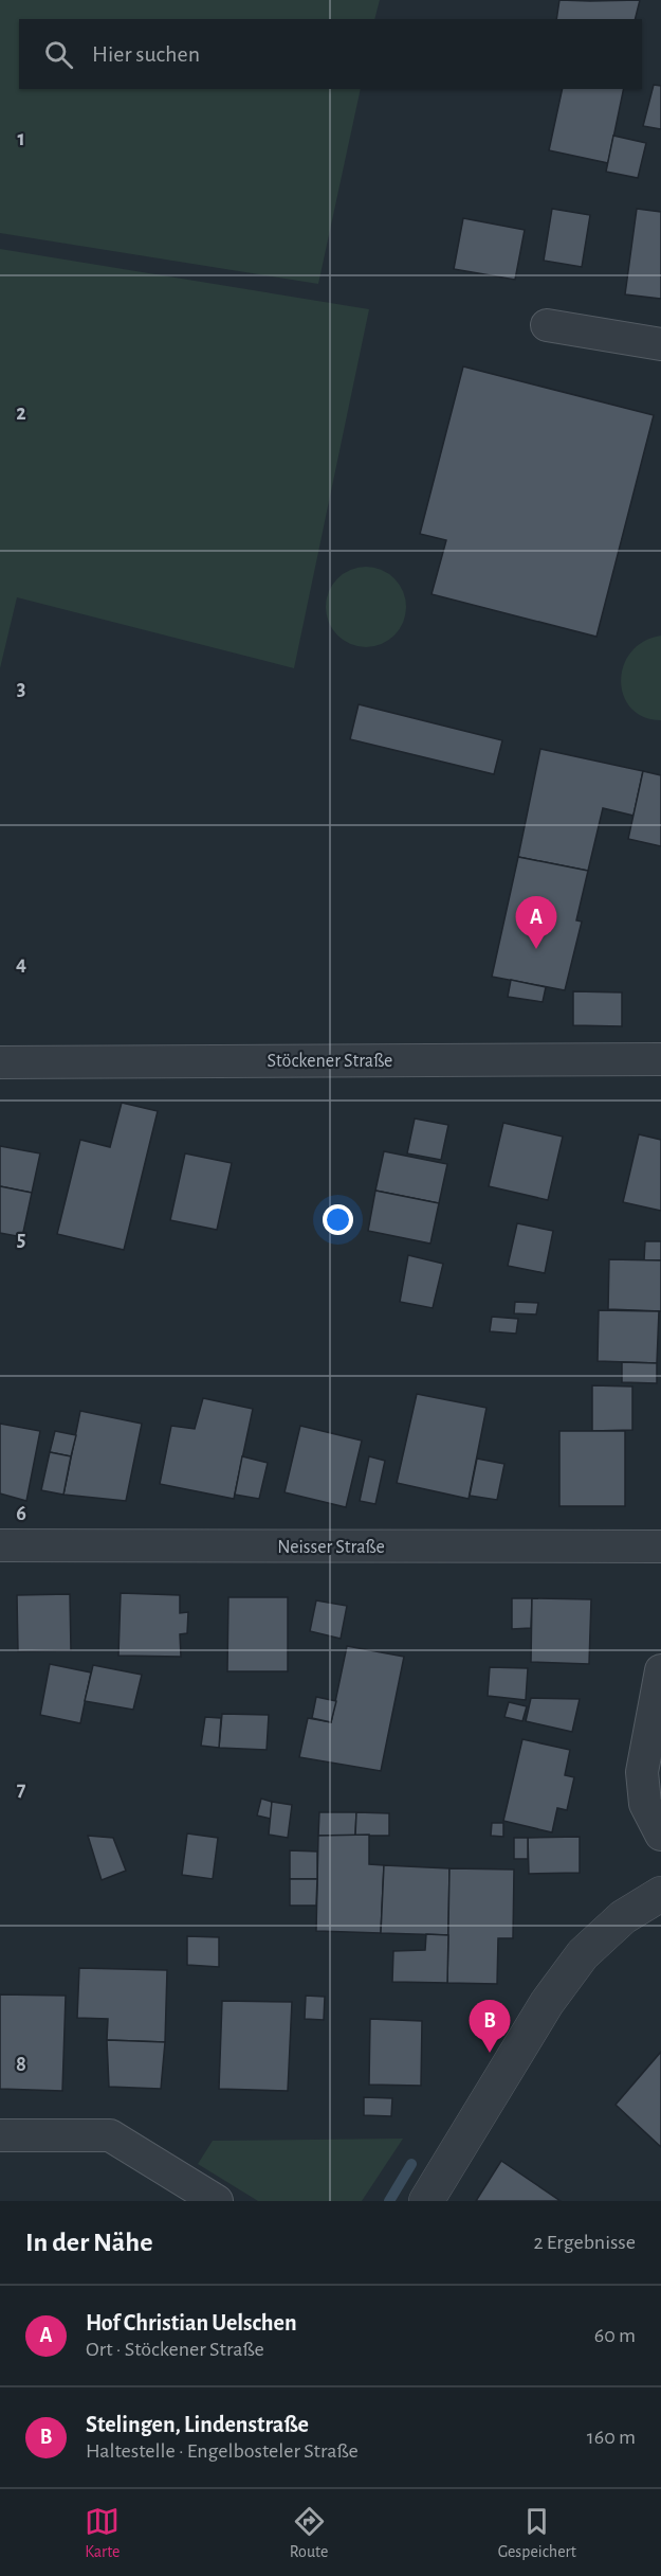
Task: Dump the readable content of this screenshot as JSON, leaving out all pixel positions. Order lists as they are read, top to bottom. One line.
{"streets":{"street":["Stöckener Straße","Neisser Straße"]},"page":{"search":"Hier suchen","pins":["A","B"],"heading":["In der Nähe","2 Ergebnisse"],"list":[{"mark":"A","name":"Hof Christian Uelschen","note":"Ort · Stöckener Straße","value":"60 m"},{"mark":"B","name":"Stelingen, Lindenstraße","note":"Haltestelle · Engelbosteler Straße","value":"160 m"}],"nav":["Karte","Route","Gespeichert"]},"grid":{"rows":["1","2","3","4","5","6","7","8"]}}
